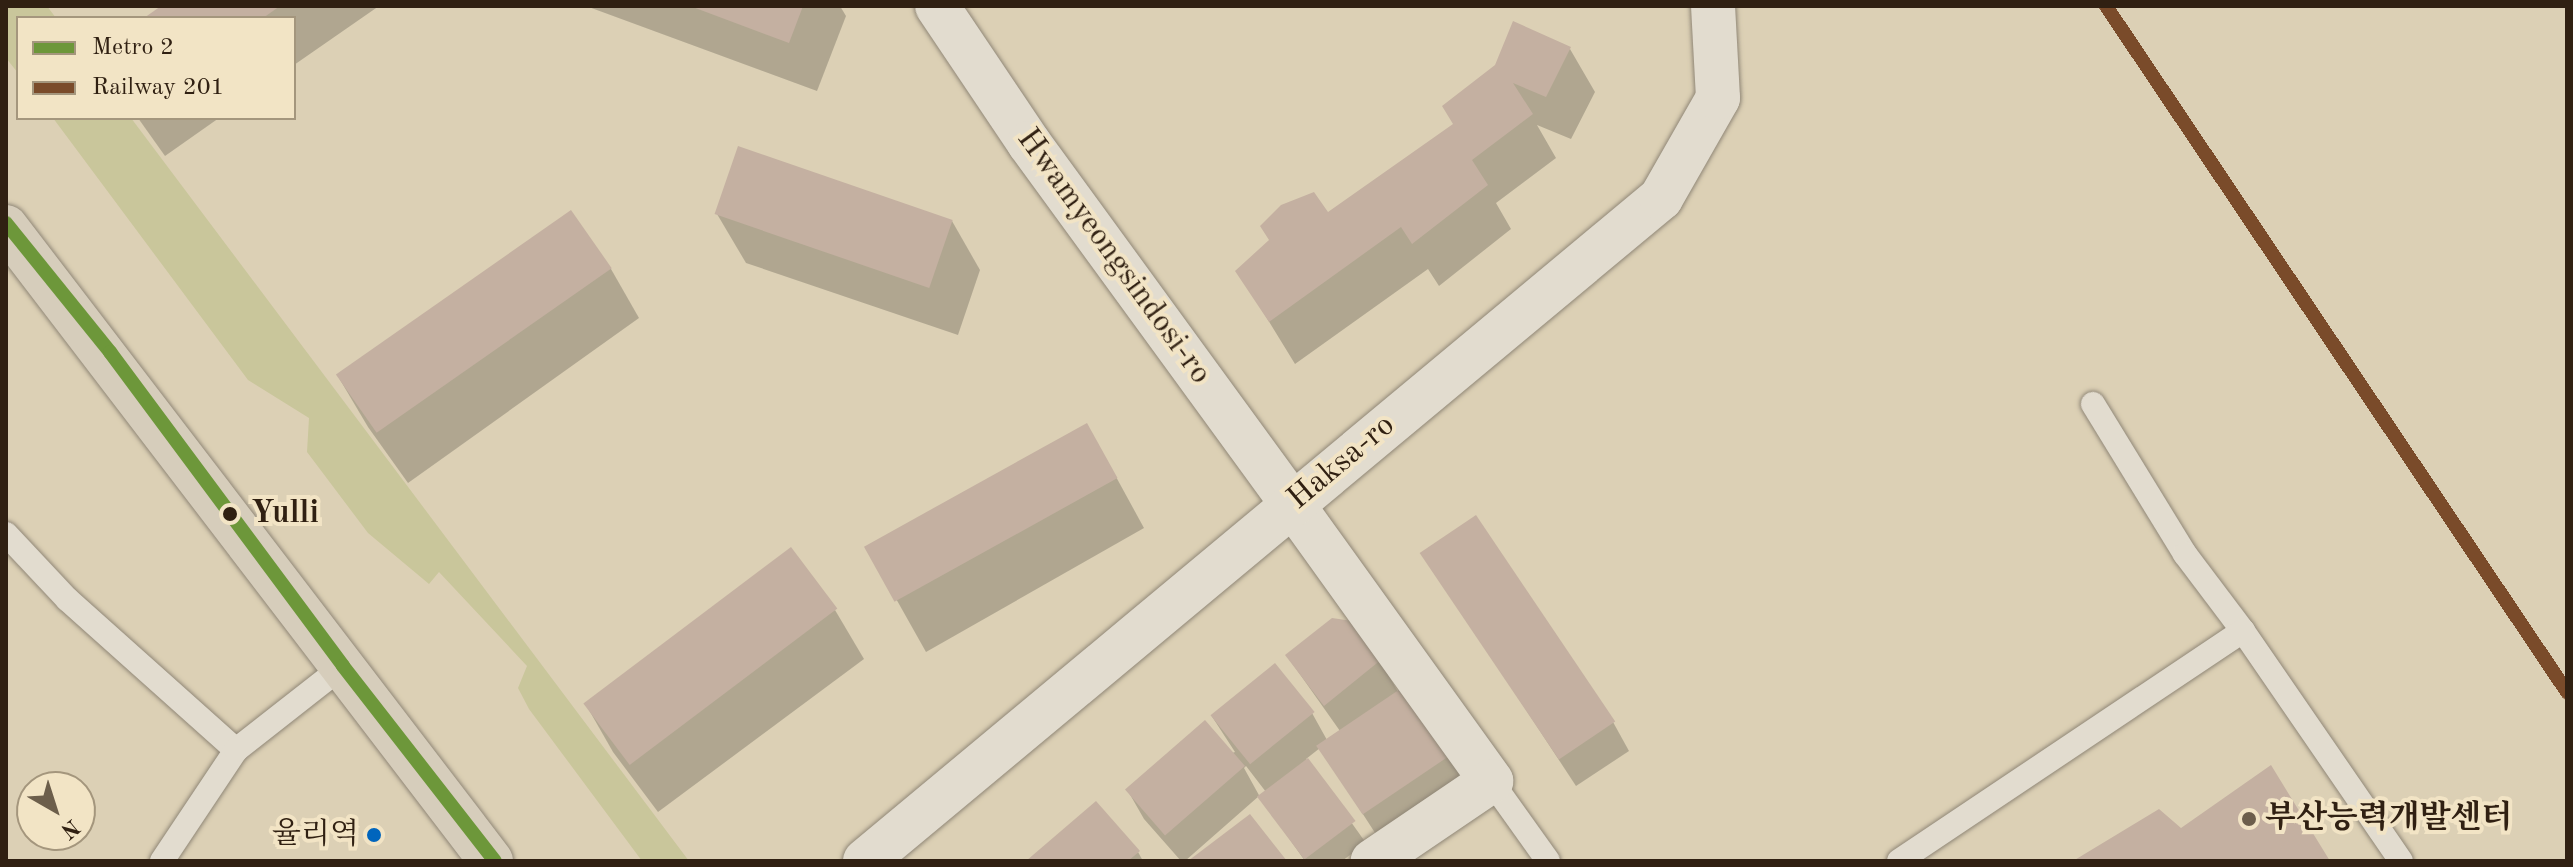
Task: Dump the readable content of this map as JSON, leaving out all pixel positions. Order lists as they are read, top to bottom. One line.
{"streets":{"main road":["Hwamyeongsindosi-ro","Haksa-ro"]},"crossings":[["Hwamyeongsindosi-ro","Haksa-ro"]],"places":["Yulli","부산능력개발센터","율리역"],"lines":["rail line 201","metro line 2"],"legend":["Metro 2","Railway 201"],"north":"bottom right"}
